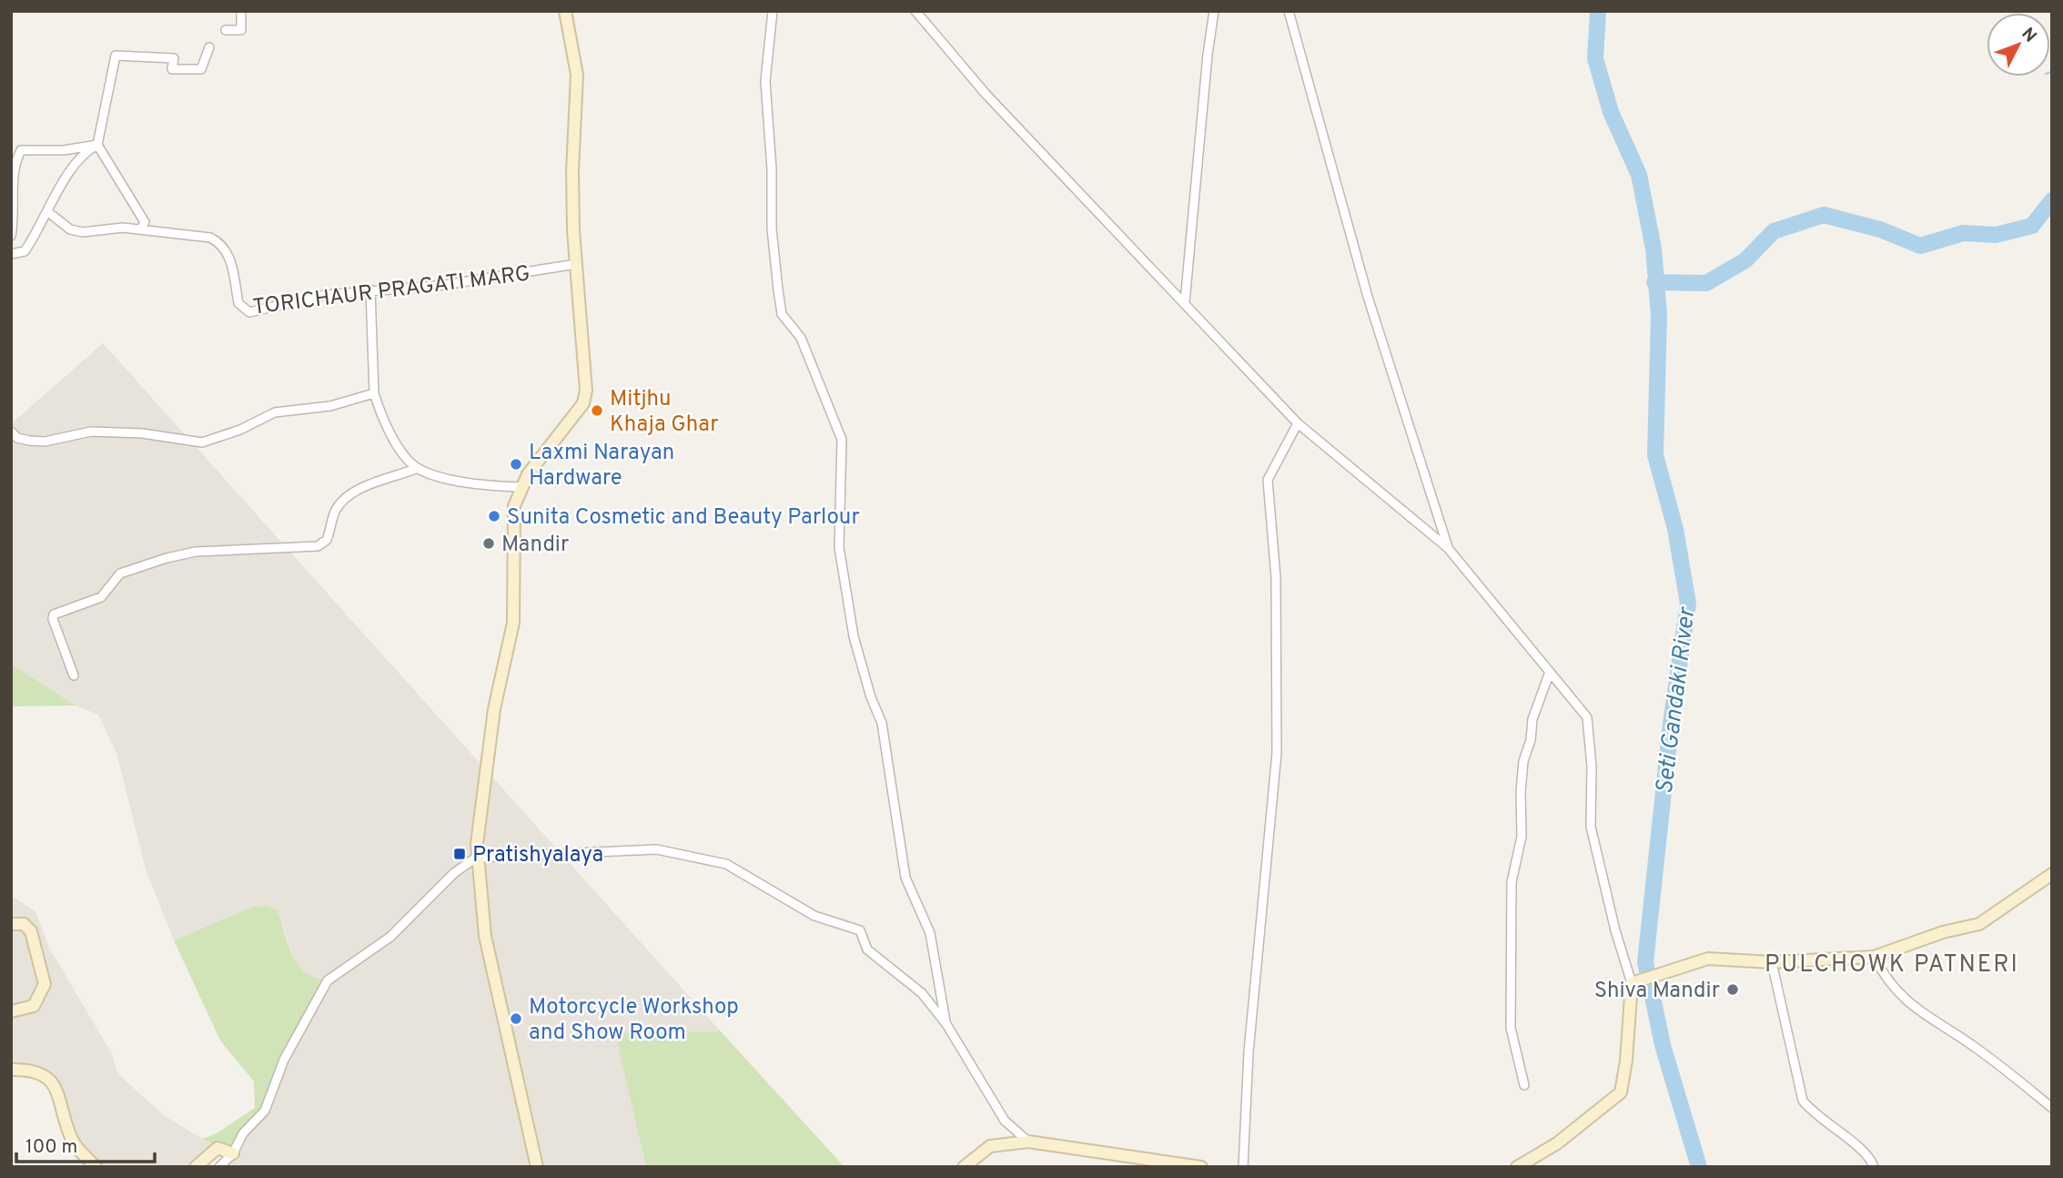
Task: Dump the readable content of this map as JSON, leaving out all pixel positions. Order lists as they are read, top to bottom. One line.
{"streets":{"street":["TORICHAUR PRAGATI MARG"]},"districts":["PULCHOWK PATNERI"],"water":["Seti Gandaki River"],"places":{"other":["Mitjhu Khaja Ghar","Laxmi Narayan Hardware","Sunita Cosmetic and Beauty Parlour","Mandir","Shiva Mandir","Motorcycle Workshop and Show Room"],"transit":["Pratishyalaya"]},"scale_bar":"100 m","north":"top right"}
